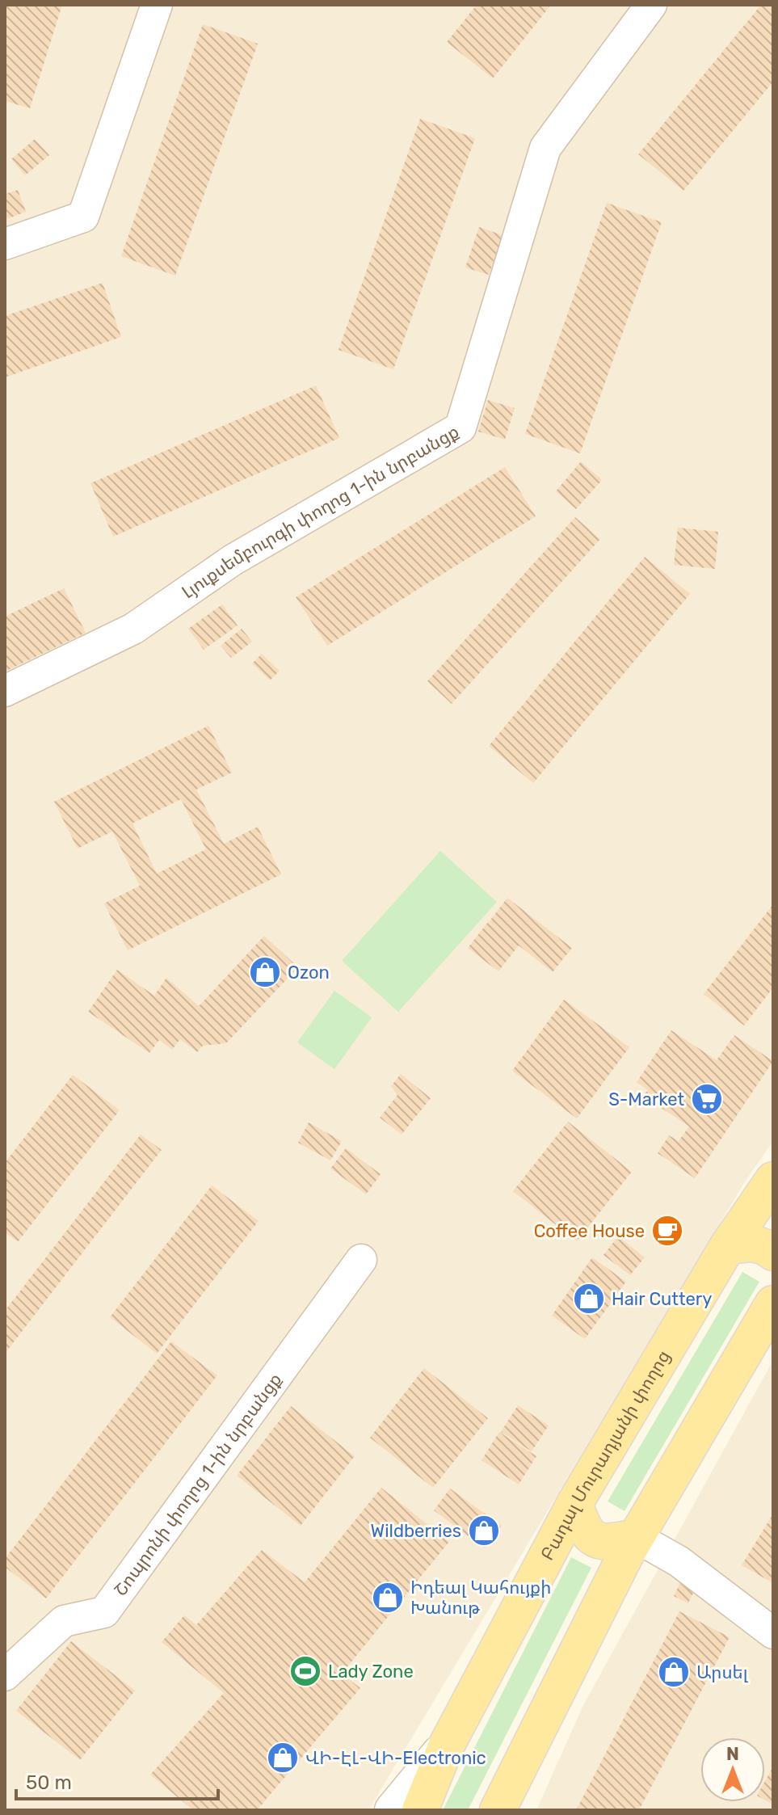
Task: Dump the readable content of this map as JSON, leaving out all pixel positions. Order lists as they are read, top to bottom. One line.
{"streets":{"main road":["Բադալ Մուրադյանի փողոց"],"street":["Լյուքսեմբուրգի փողոց 1-ին նրբանցք","Շոպրոնի փողոց 1-ին նրբանցք"]},"places":{"shop":["Ozon","Hair Cuttery","Wildberries","Իդեալ Կահույքի Խանութ","Արսել","ՎԻ-ԷԼ-ՎԻ-Electronic"],"supermarket":["S-Market"],"cafe":["Coffee House"],"sports":["Lady Zone"]},"scale_bar":"50 m","north":"top"}
